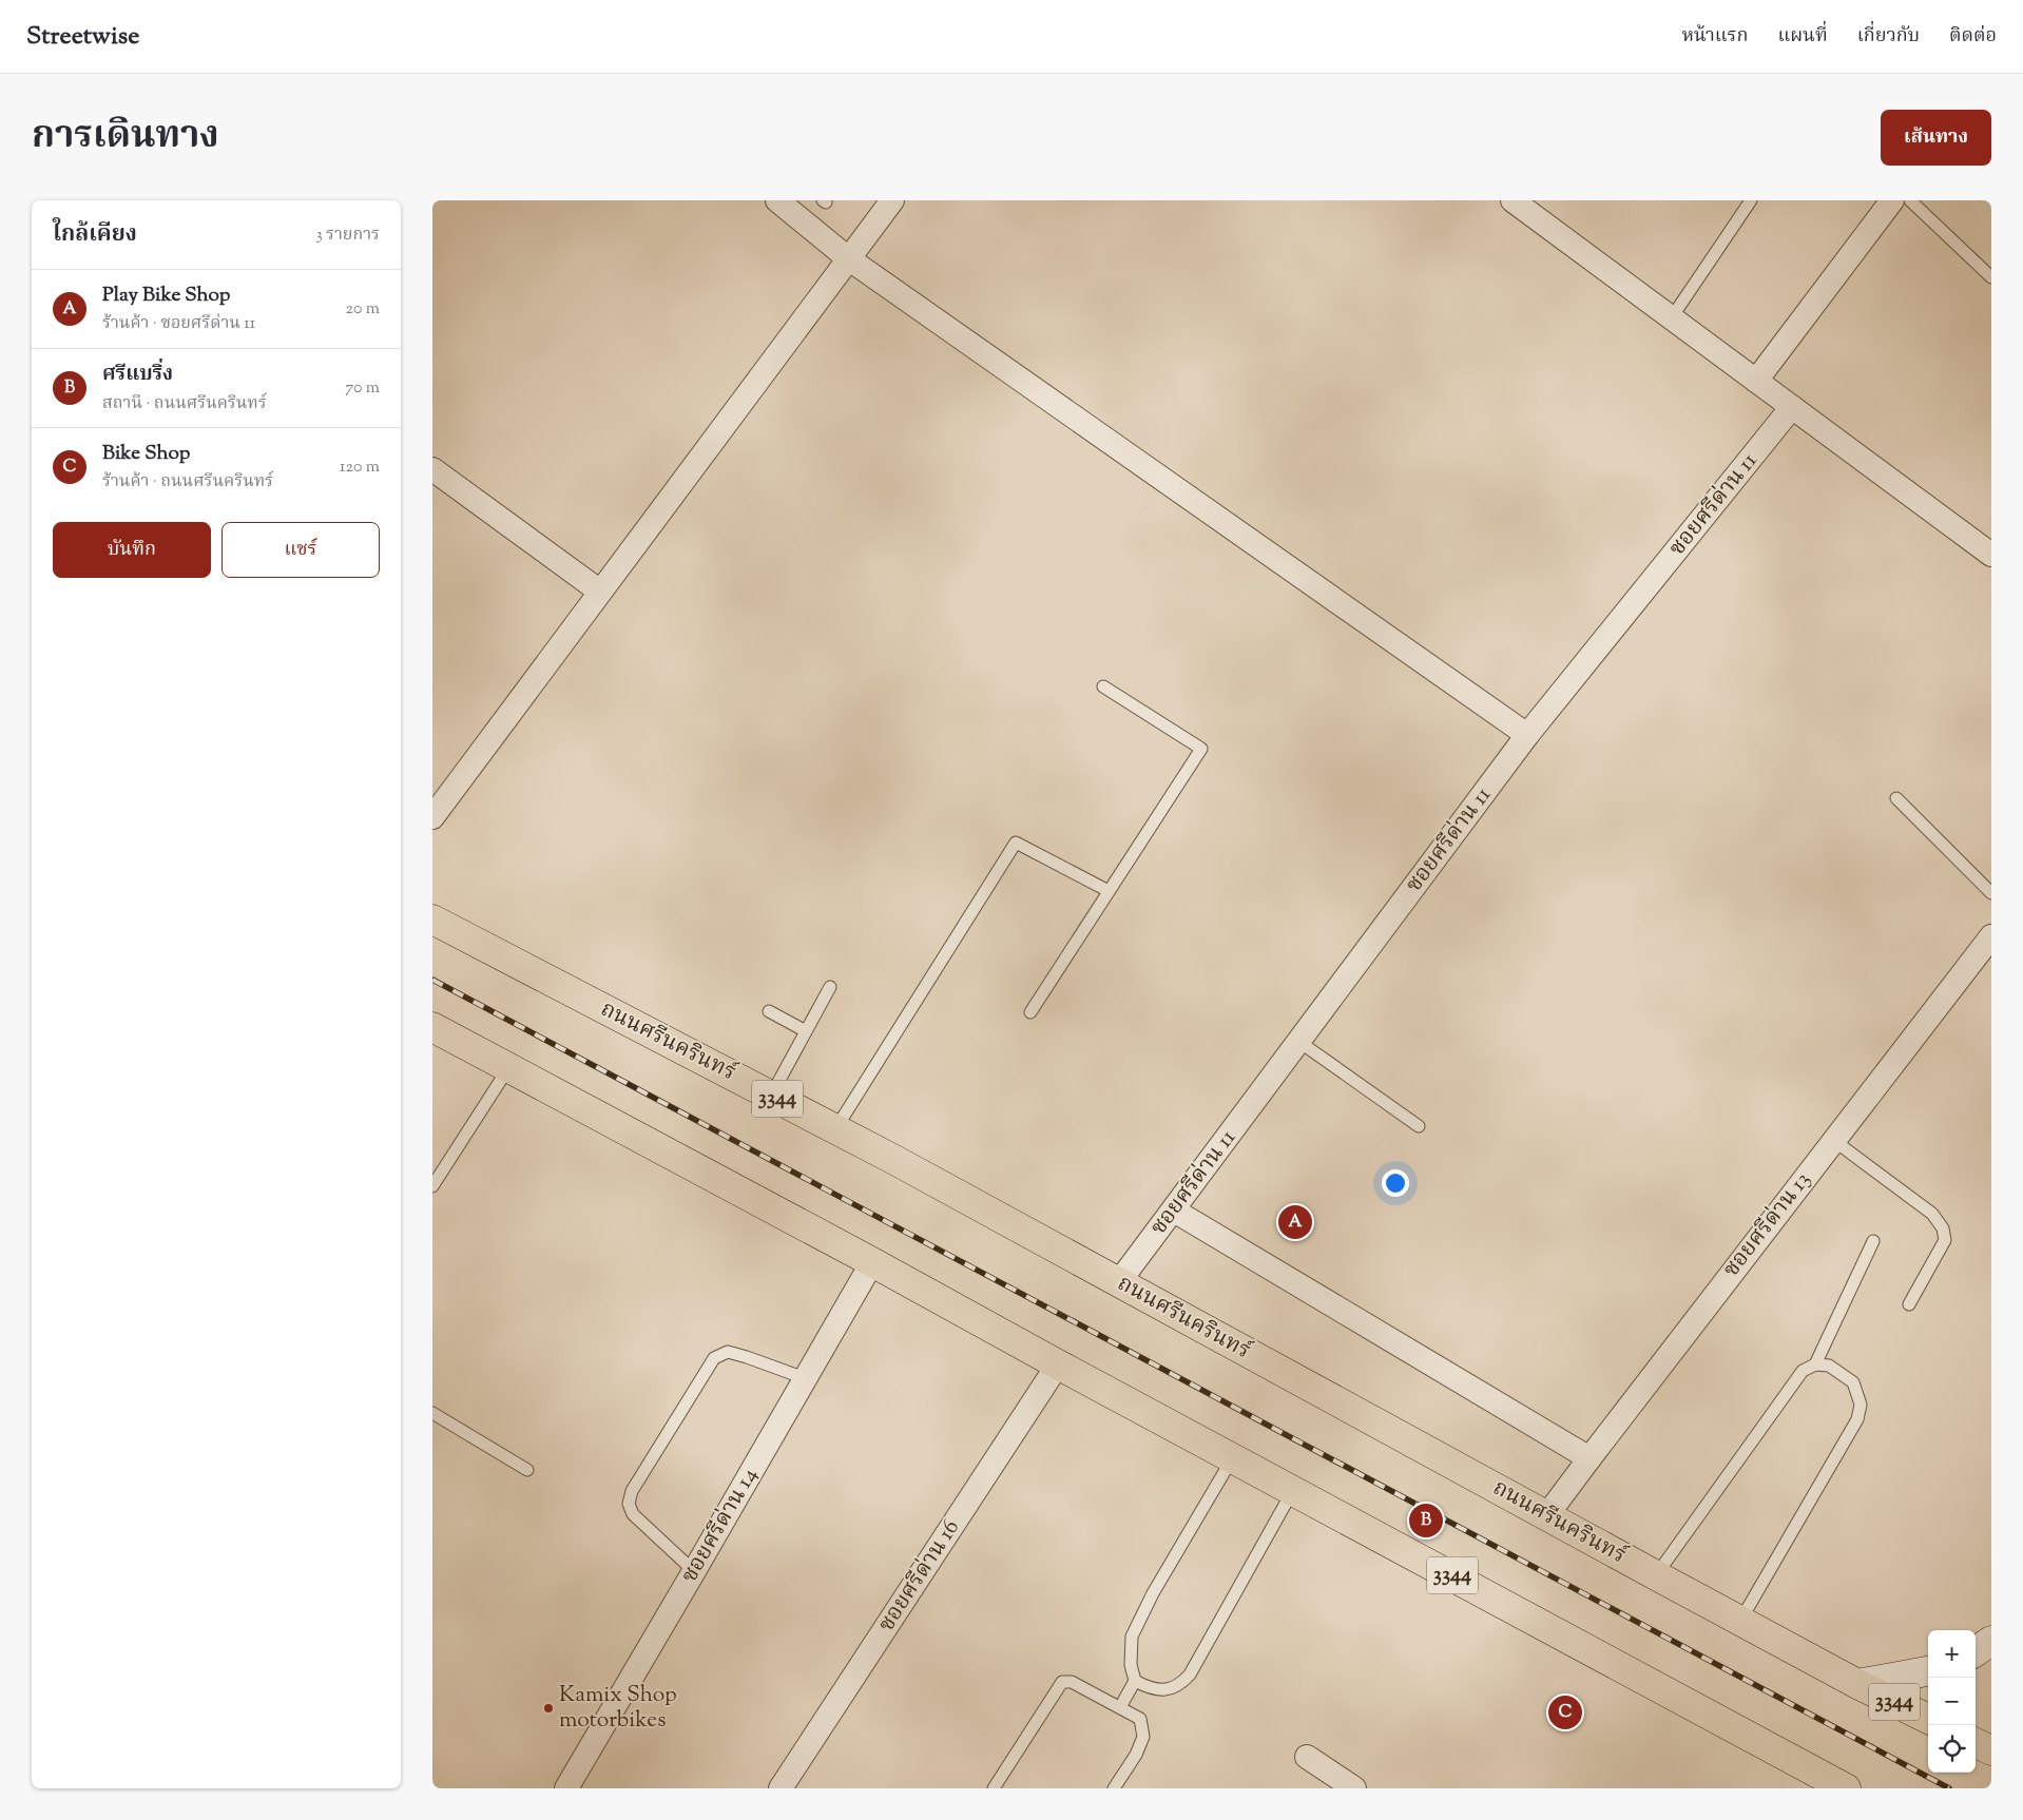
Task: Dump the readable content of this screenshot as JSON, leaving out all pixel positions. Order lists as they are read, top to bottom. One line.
{"streets":{"main road":["ถนนศรีนครินทร์","3344"],"street":["ซอยศรีด่าน 11","ซอยศรีด่าน 13","ซอยศรีด่าน 14","ซอยศรีด่าน 16"]},"crossings":[["ซอยศรีด่าน 11","ถนนศรีนครินทร์"],["ถนนศรีนครินทร์","ซอยศรีด่าน 13"],["3344","ซอยศรีด่าน 14"],["3344","ซอยศรีด่าน 16"]],"places":["Kamix Shop motorbikes"],"page":{"header":"Streetwise","nav":["หน้าแรก","แผนที่","เกี่ยวกับ","ติดต่อ"],"title":"การเดินทาง","buttons":["เส้นทาง",["บันทึก","แชร์"]],"heading":["ใกล้เคียง","3 รายการ"],"list":[{"mark":"A","name":"Play Bike Shop","note":"ร้านค้า · ซอยศรีด่าน 11","value":"20 m"},{"mark":"B","name":"ศรีแบริ่ง","note":"สถานี · ถนนศรีนครินทร์","value":"70 m"},{"mark":"C","name":"Bike Shop","note":"ร้านค้า · ถนนศรีนครินทร์","value":"120 m"}],"pins":["A","B","C"],"map_buttons":["+","−"]}}
